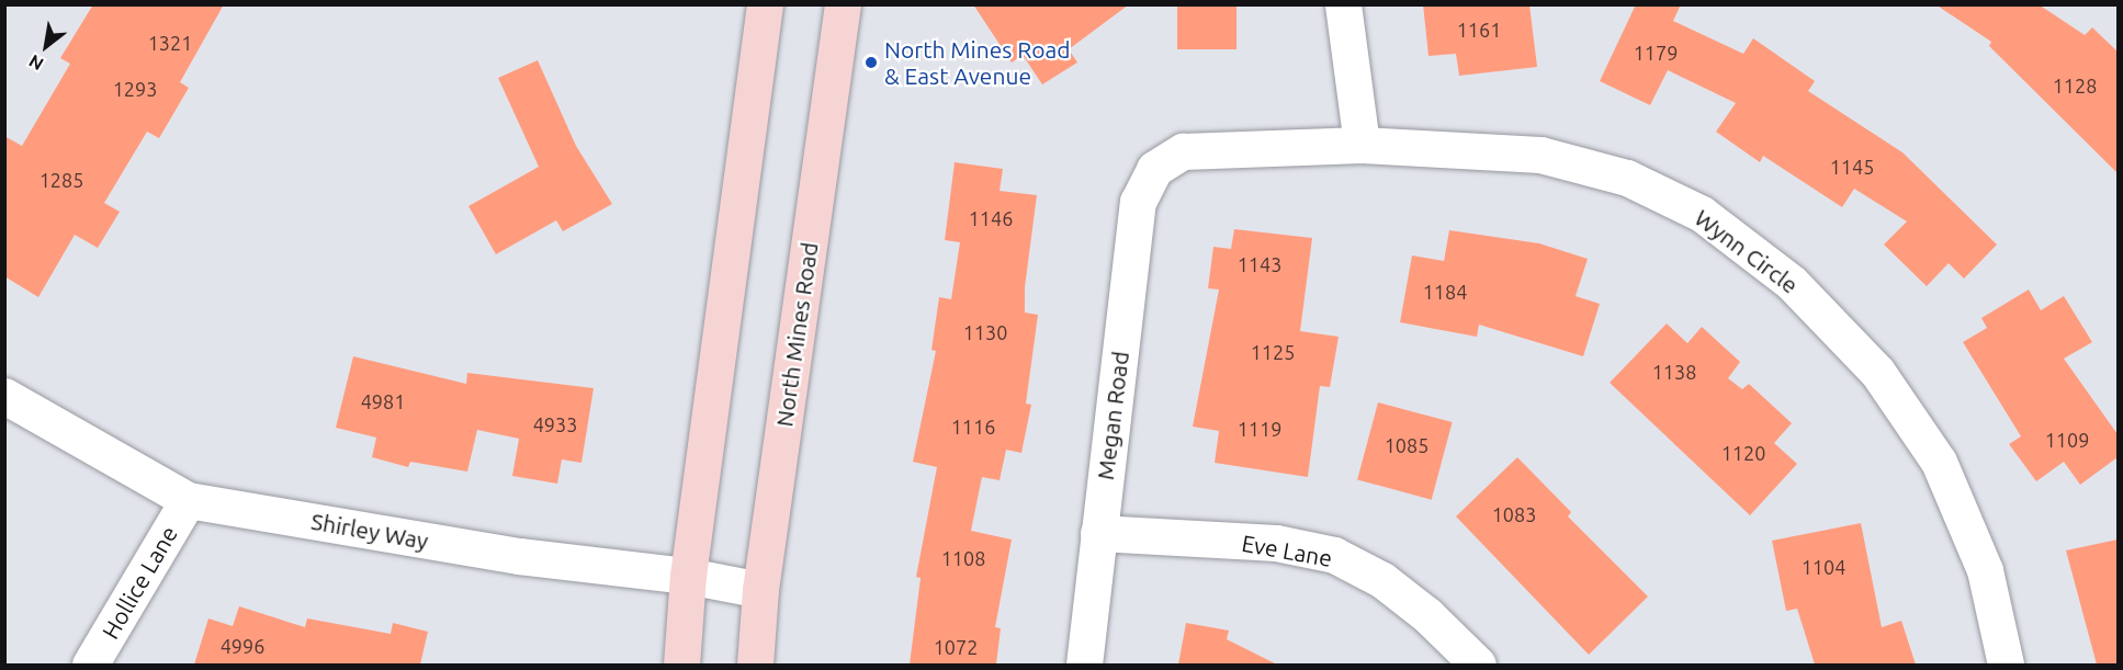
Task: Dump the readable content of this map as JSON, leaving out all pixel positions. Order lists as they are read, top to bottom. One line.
{"streets":{"main road":["North Mines Road"],"street":["Wynn Circle","Megan Road","Shirley Way","Eve Lane","Hollice Lane"]},"crossings":[["Wynn Circle","Megan Road"],["North Mines Road","Shirley Way"],["Megan Road","Eve Lane"],["Shirley Way","Hollice Lane"]],"places":["North Mines Road & East Avenue"],"house_numbers":["1161","1321","1179","1128","1293","1145","1285","1146","1143","1184","1130","1125","1138","4981","4933","1116","1119","1109","1085","1120","1083","1108","1104","4996","1072"],"north":"bottom left"}
